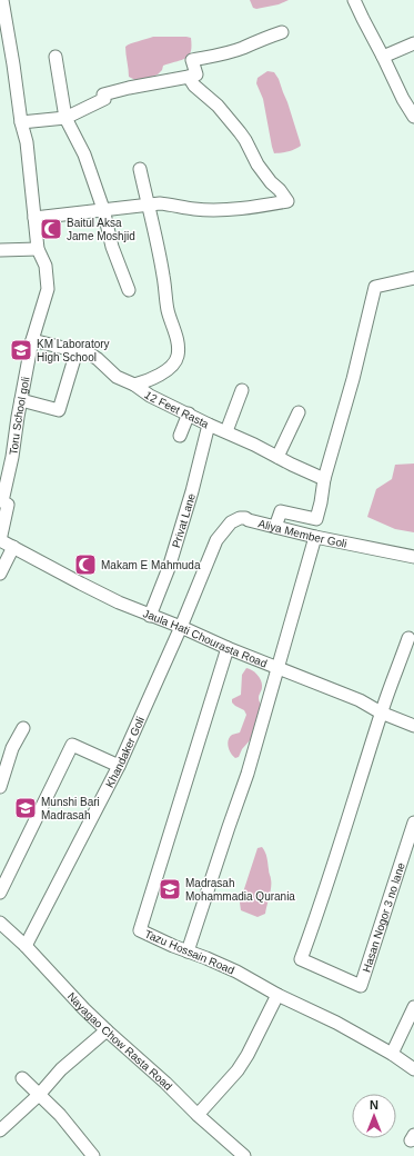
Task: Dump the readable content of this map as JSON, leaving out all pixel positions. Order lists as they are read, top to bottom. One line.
{"streets":{"street":["12 Feet Rasta","Toru School goli","Privat Lane","Aliya Member Goli","Jaula Hati Chourasta Road","Khandaker Goli","Hasan Nogor 3 no lane","Tazu Hossain Road","Nayagao Chow Rasta Road"]},"crossings":[["12 Feet Rasta","Toru School goli"],["12 Feet Rasta","Privat Lane"],["Toru School goli","Jaula Hati Chourasta Road"],["Privat Lane","Jaula Hati Chourasta Road"],["Aliya Member Goli","Khandaker Goli"],["Jaula Hati Chourasta Road","Khandaker Goli"],["Jaula Hati Chourasta Road","Hasan Nogor 3 no lane"],["Jaula Hati Chourasta Road","Tazu Hossain Road"],["Khandaker Goli","Nayagao Chow Rasta Road"]],"places":{"mosque":["Baitul Aksa Jame Moshjid","Makam E Mahmuda"],"school or university":["KM Laboratory High School","Munshi Bari Madrasah","Madrasah Mohammadia Qurania"]},"north":"top"}
